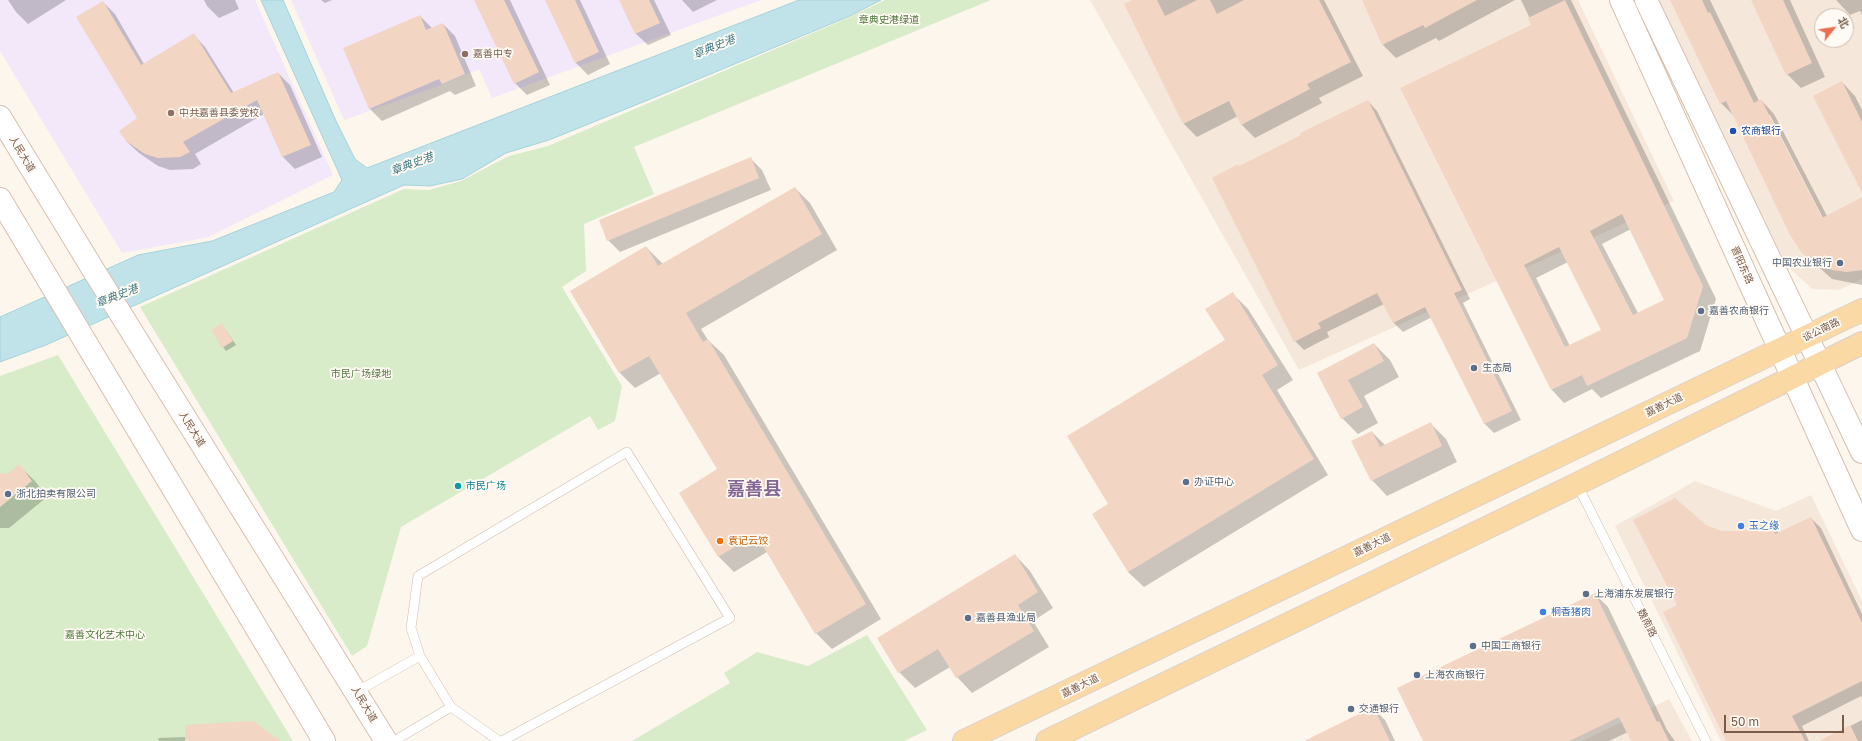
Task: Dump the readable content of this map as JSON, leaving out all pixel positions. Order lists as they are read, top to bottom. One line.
{"streets":{"main road":["人民大道","晋阳东路","谈公南路","嘉善大道"],"lane":["魏南路"]},"crossings":[["晋阳东路","谈公南路"],["晋阳东路","嘉善大道"],["谈公南路","嘉善大道"]],"districts":["嘉善县"],"water":["章典史港"],"parks":["章典史港绿道","市民广场绿地","嘉善文化艺术中心"],"places":["嘉善中专","中共嘉善县委党校","农商银行","中国农业银行","嘉善农商银行","生态局","办证中心","市民广场","浙北拍卖有限公司","玉之缘","袁记云饺","上海浦东发展银行","桐香猪肉","嘉善县渔业局","中国工商银行","上海农商银行","交通银行"],"scale_bar":"50 m","north":"top right"}
